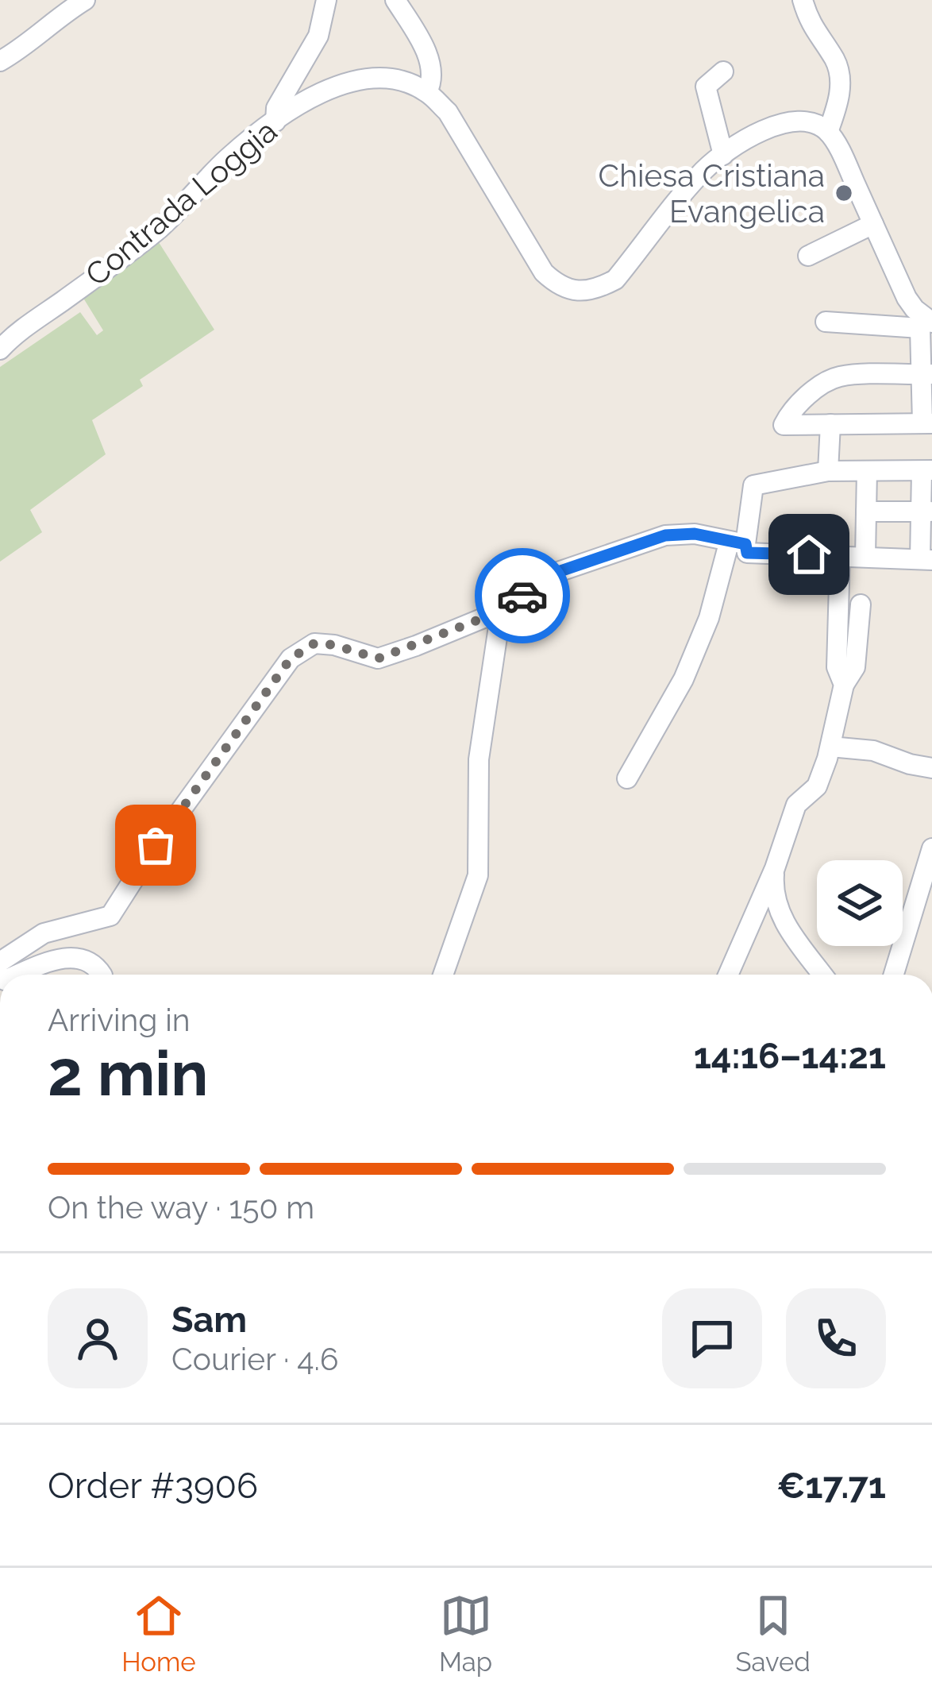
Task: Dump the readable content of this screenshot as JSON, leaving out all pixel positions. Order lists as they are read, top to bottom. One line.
{"streets":{"street":["Contrada Loggia"]},"places":["Chiesa Cristiana Evangelica"],"page":{"heading":["2 min","Arriving in","14:16–14:21"],"panel":["Sam","Courier · 4.6","Order #3906","€17.71"],"bar":"On the way · 150 m","tabs":["Home","Map","Saved"]}}
